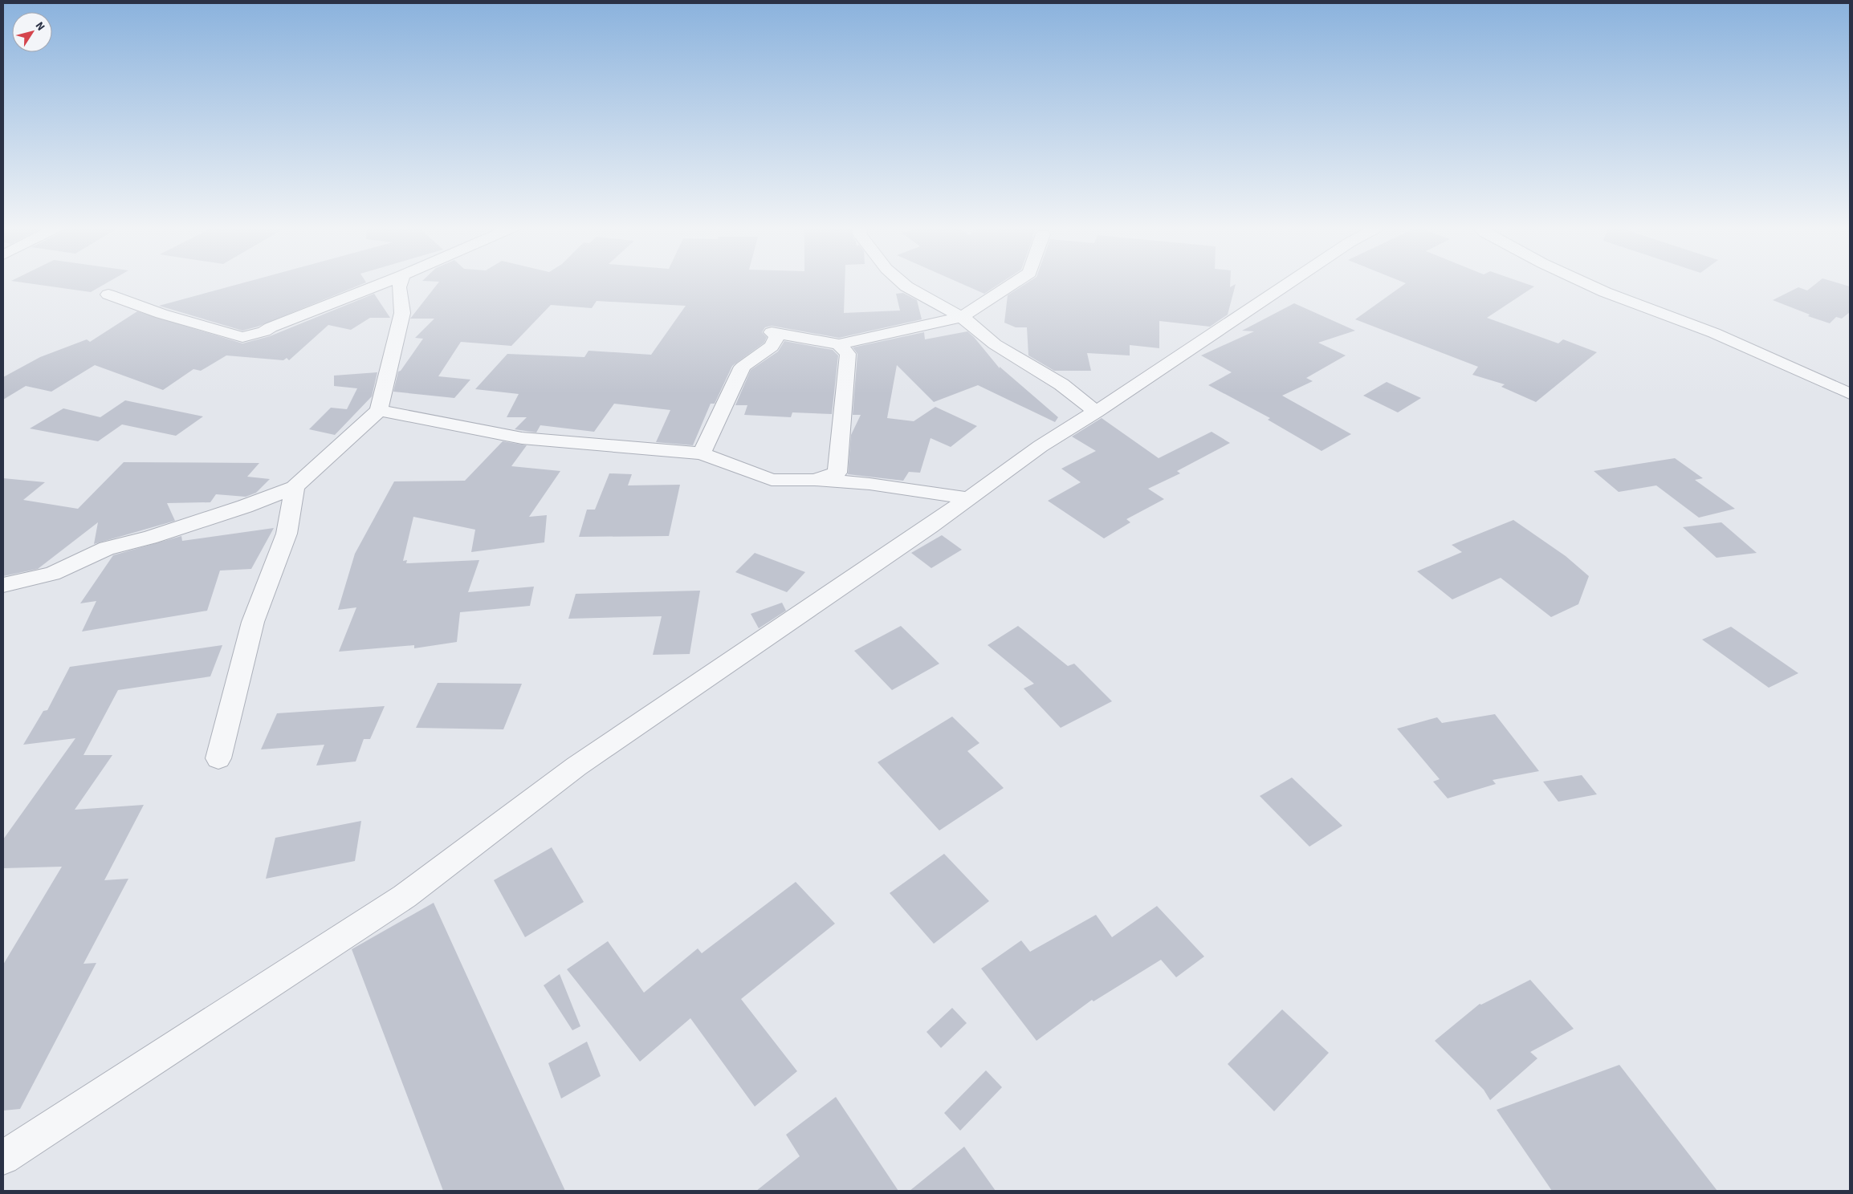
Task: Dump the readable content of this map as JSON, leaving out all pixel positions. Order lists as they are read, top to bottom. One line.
{"north":"top right"}
